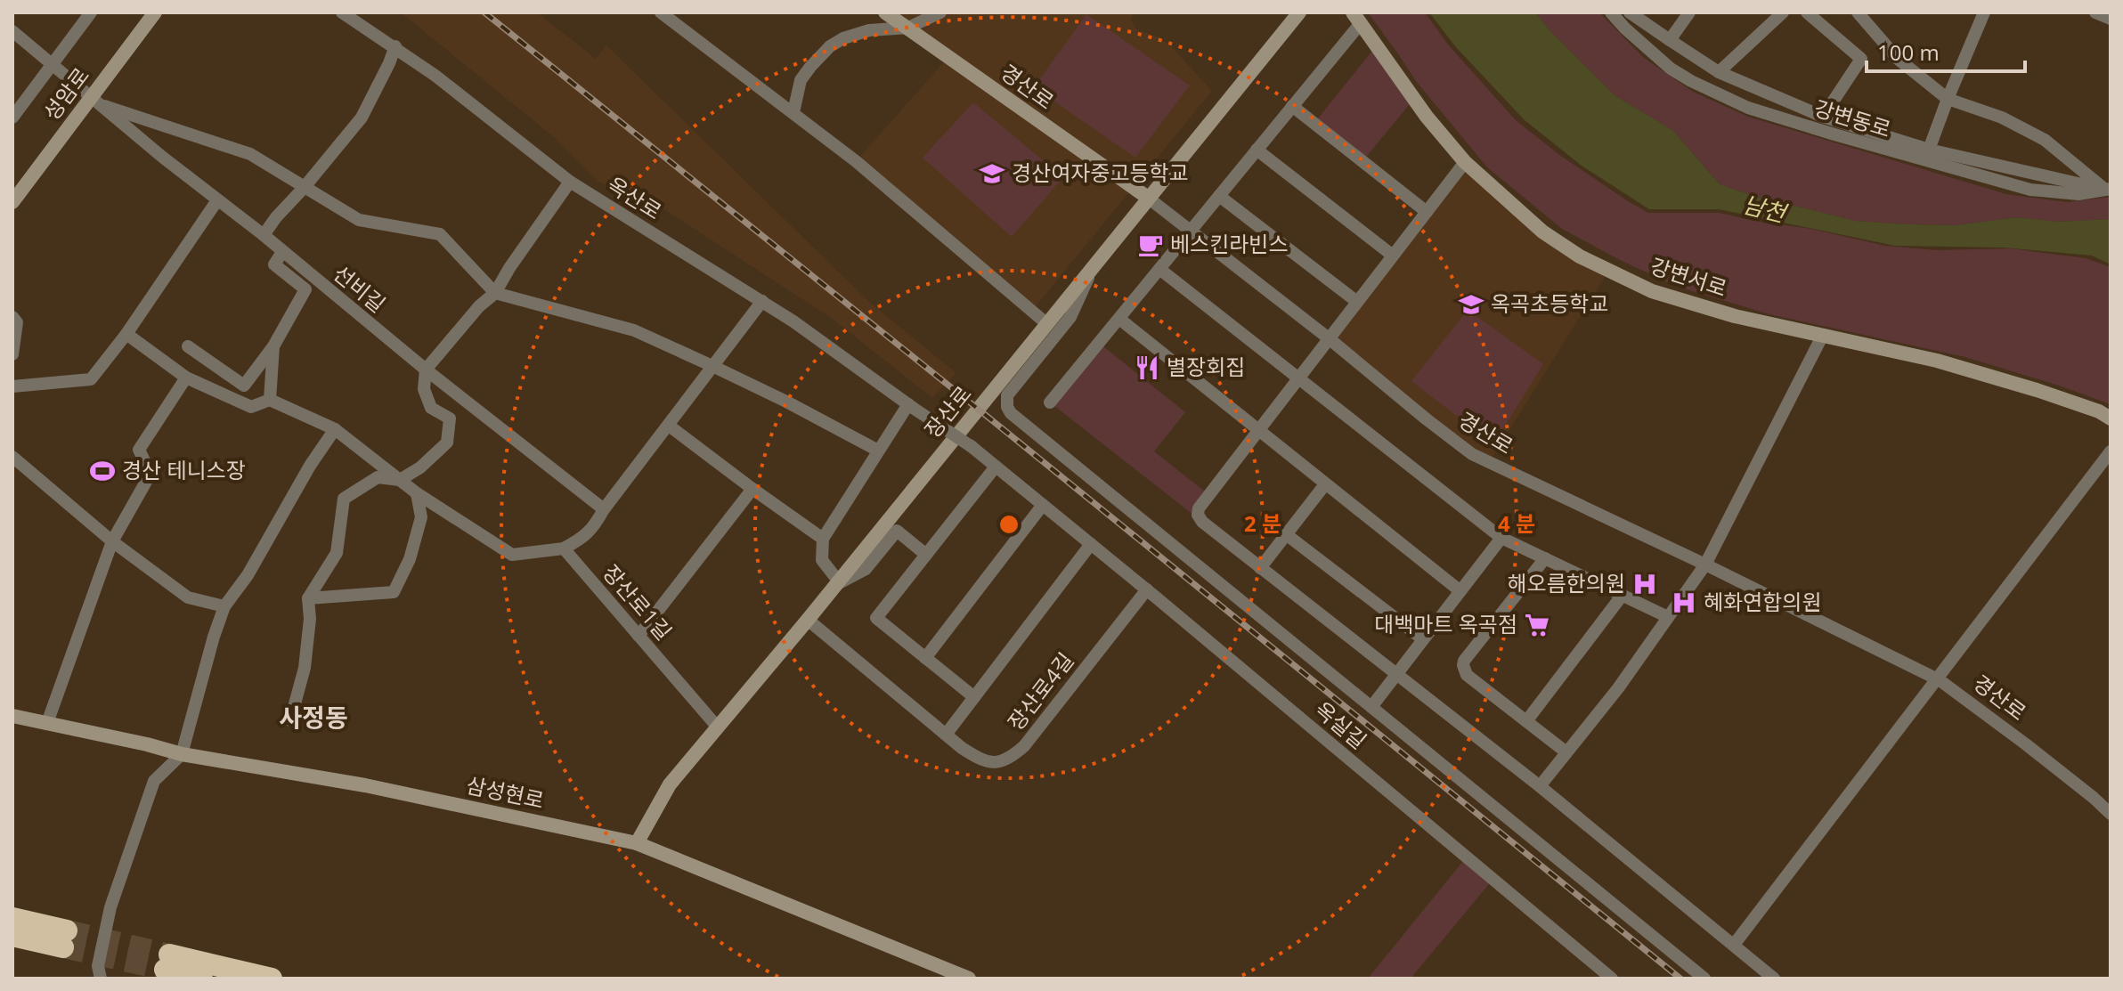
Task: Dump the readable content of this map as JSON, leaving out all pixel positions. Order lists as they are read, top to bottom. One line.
{"streets":{"street":["경산로","성암로","강변동로","옥산로","강변서로","선비길","장산로","장산로1길","장산로4길","옥실길","삼성현로"]},"crossings":[["경산로","장산로"],["성암로","선비길"],["옥산로","옥실길"],["장산로","장산로1길"],["장산로","장산로4길"],["장산로","삼성현로"],["장산로4길","옥실길"]],"districts":["사정동"],"water":["남천"],"places":{"school or university":["경산여자중고등학교","옥곡초등학교"],"cafe":["베스킨라빈스"],"restaurant":["별장회집"],"sports":["경산 테니스장"],"hospital":["해오름한의원","혜화연합의원"],"supermarket":["대백마트 옥곡점"]},"scale_bar":"100 m","rings":["2 분","4 분"]}
